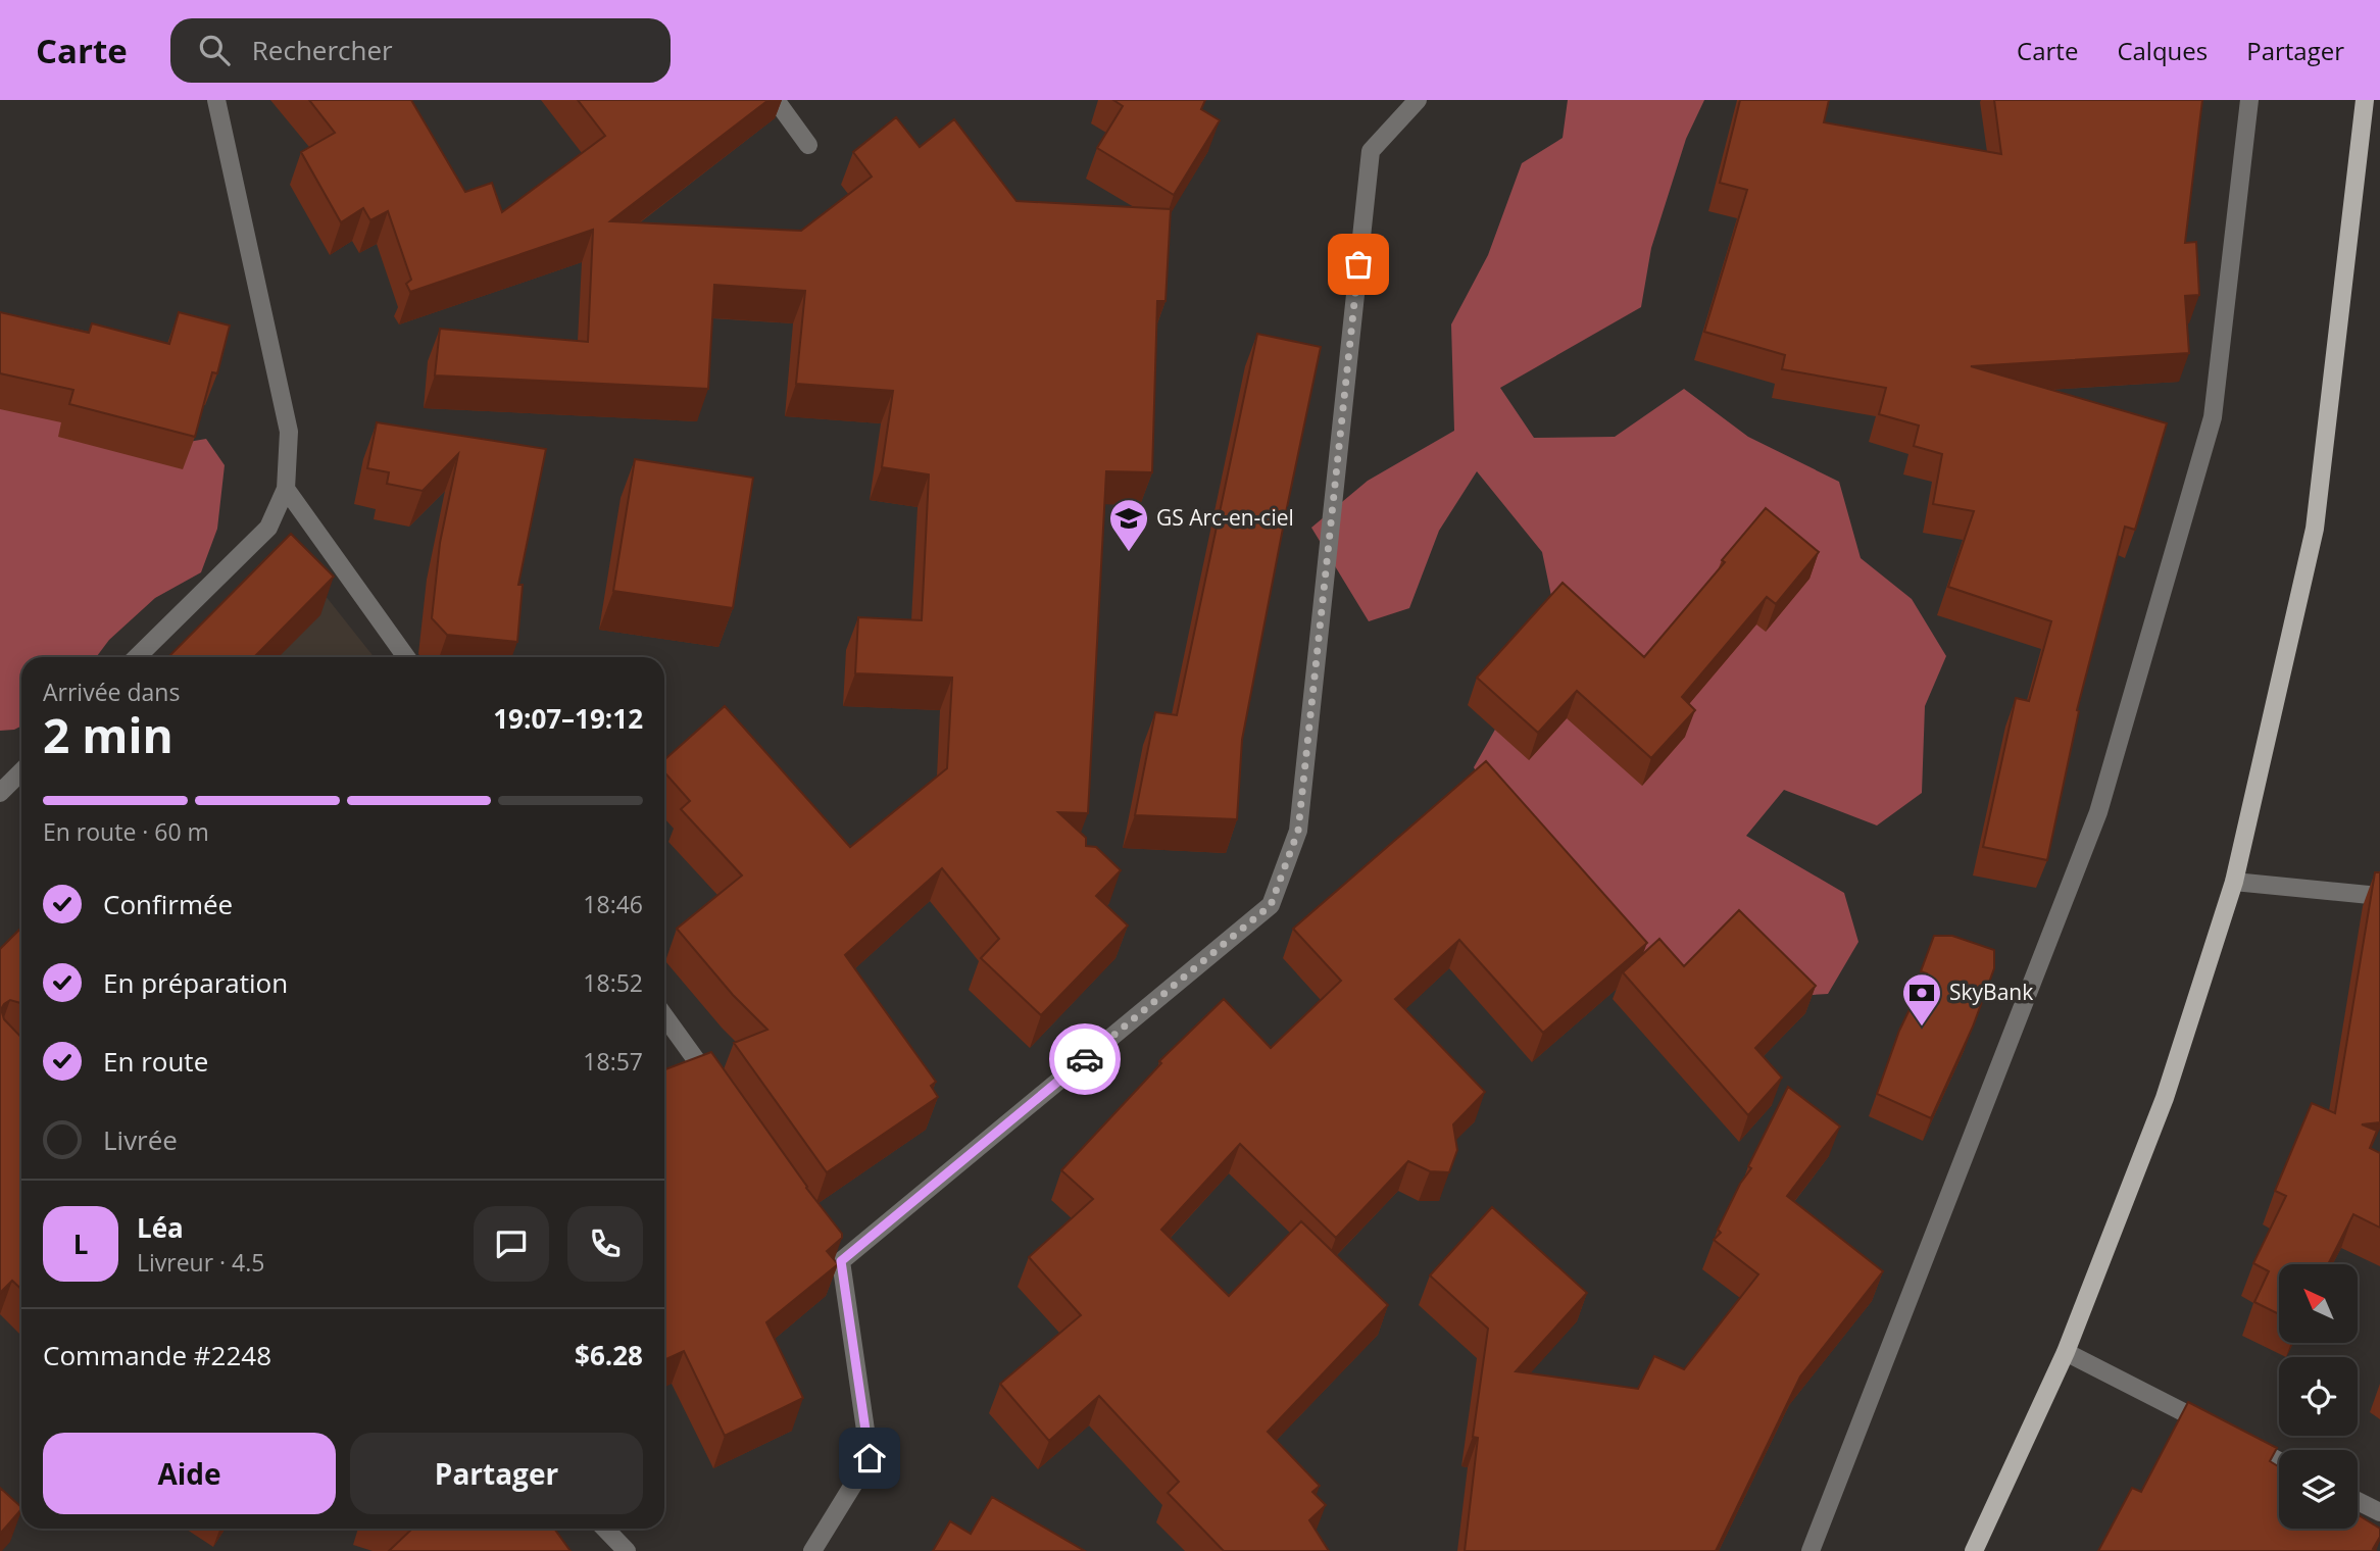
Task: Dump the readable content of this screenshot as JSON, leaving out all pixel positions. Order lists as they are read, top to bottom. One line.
{"places":{"school or university":["GS Arc-en-ciel"],"bank":["SkyBank"]},"north":"top left","page":{"header":"Carte","search":"Rechercher","nav":["Carte","Calques","Partager"],"heading":["2 min","Arrivée dans","19:07–19:12"],"panel":["Léa","Livreur · 4.5","Commande #2248","$6.28"],"bar":"En route · 60 m","list":[["Confirmée","18:46"],["En préparation","18:52"],["En route","18:57"],"Livrée"],"round":"L","buttons":["Aide","Partager"]}}
